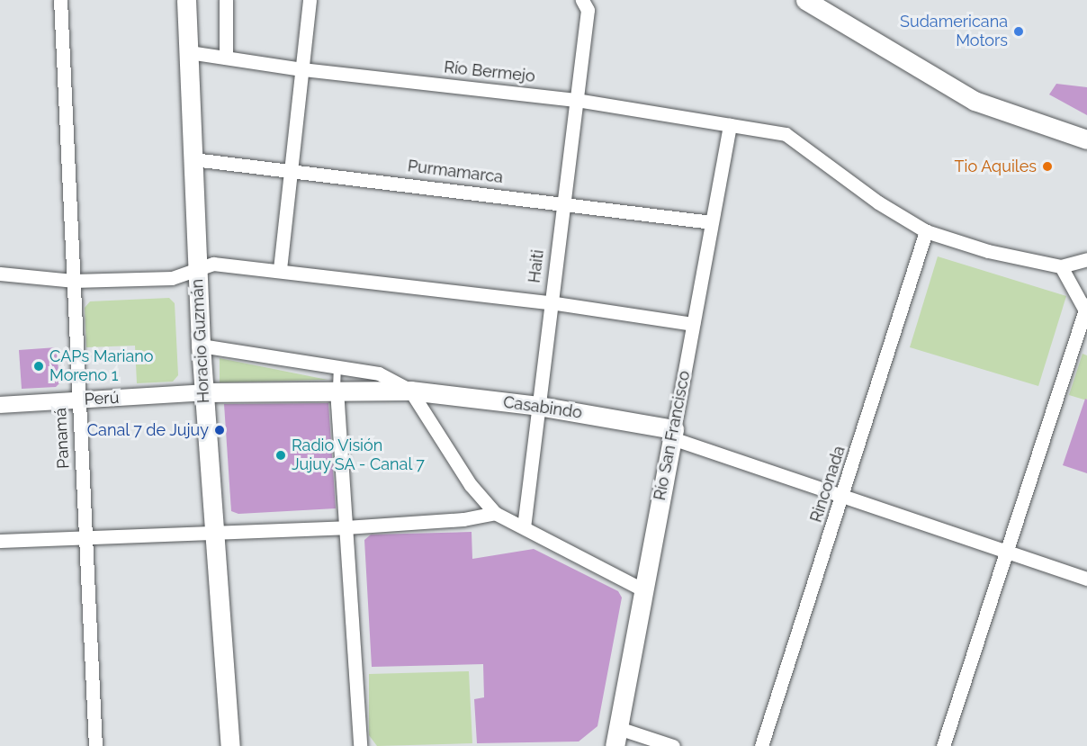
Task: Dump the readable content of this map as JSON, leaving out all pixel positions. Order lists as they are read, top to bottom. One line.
{"streets":{"main road":["Horacio Guzmán","Casabindo","Río San Francisco"],"street":["Río Bermejo","Purmamarca","Haiti","Perú","Panamá","Rinconada"]},"crossings":[["Río Bermejo","Haiti"],["Río Bermejo","Horacio Guzmán"],["Río Bermejo","Río San Francisco"],["Río Bermejo","Rinconada"],["Purmamarca","Haiti"],["Purmamarca","Horacio Guzmán"],["Purmamarca","Río San Francisco"],["Haiti","Casabindo"],["Horacio Guzmán","Perú"],["Horacio Guzmán","Casabindo"],["Perú","Casabindo"],["Perú","Panamá"],["Casabindo","Río San Francisco"]],"places":["Sudamericana Motors","Tio Aquiles","CAPs Mariano Moreno 1","Canal 7 de Jujuy","Radio Visión Jujuy SA - Canal 7"]}
